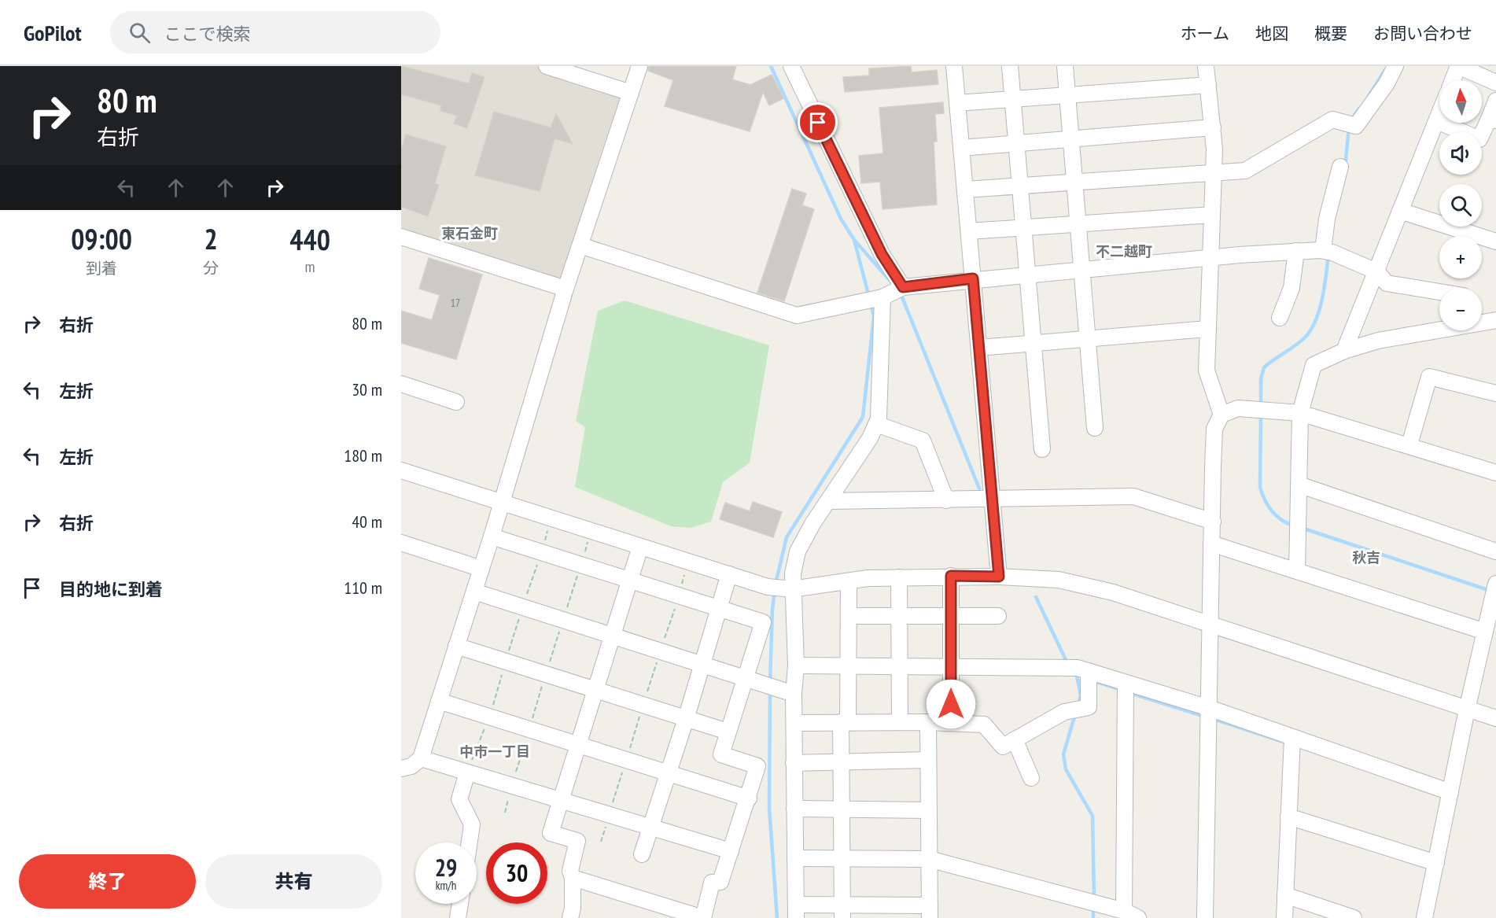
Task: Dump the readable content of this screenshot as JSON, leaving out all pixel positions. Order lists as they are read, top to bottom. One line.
{"districts":["東石金町","不二越町","秋吉","中市一丁目"],"house_numbers":["17"],"north":"top","page":{"header":"GoPilot","search":"ここで検索","nav":["ホーム","地図","概要","お問い合わせ"],"turn":["80 m","右折"],"map_buttons":["+","−"],"eta":["09:00","到着","2","分","440","m"],"list":[{"name":"右折","value":"80 m"},{"name":"左折","value":"30 m"},{"name":"左折","value":"180 m"},{"name":"右折","value":"40 m"},{"name":"目的地に到着","value":"110 m"}],"speed":"29 km/h","limit":"30","buttons":["終了","共有"]}}
